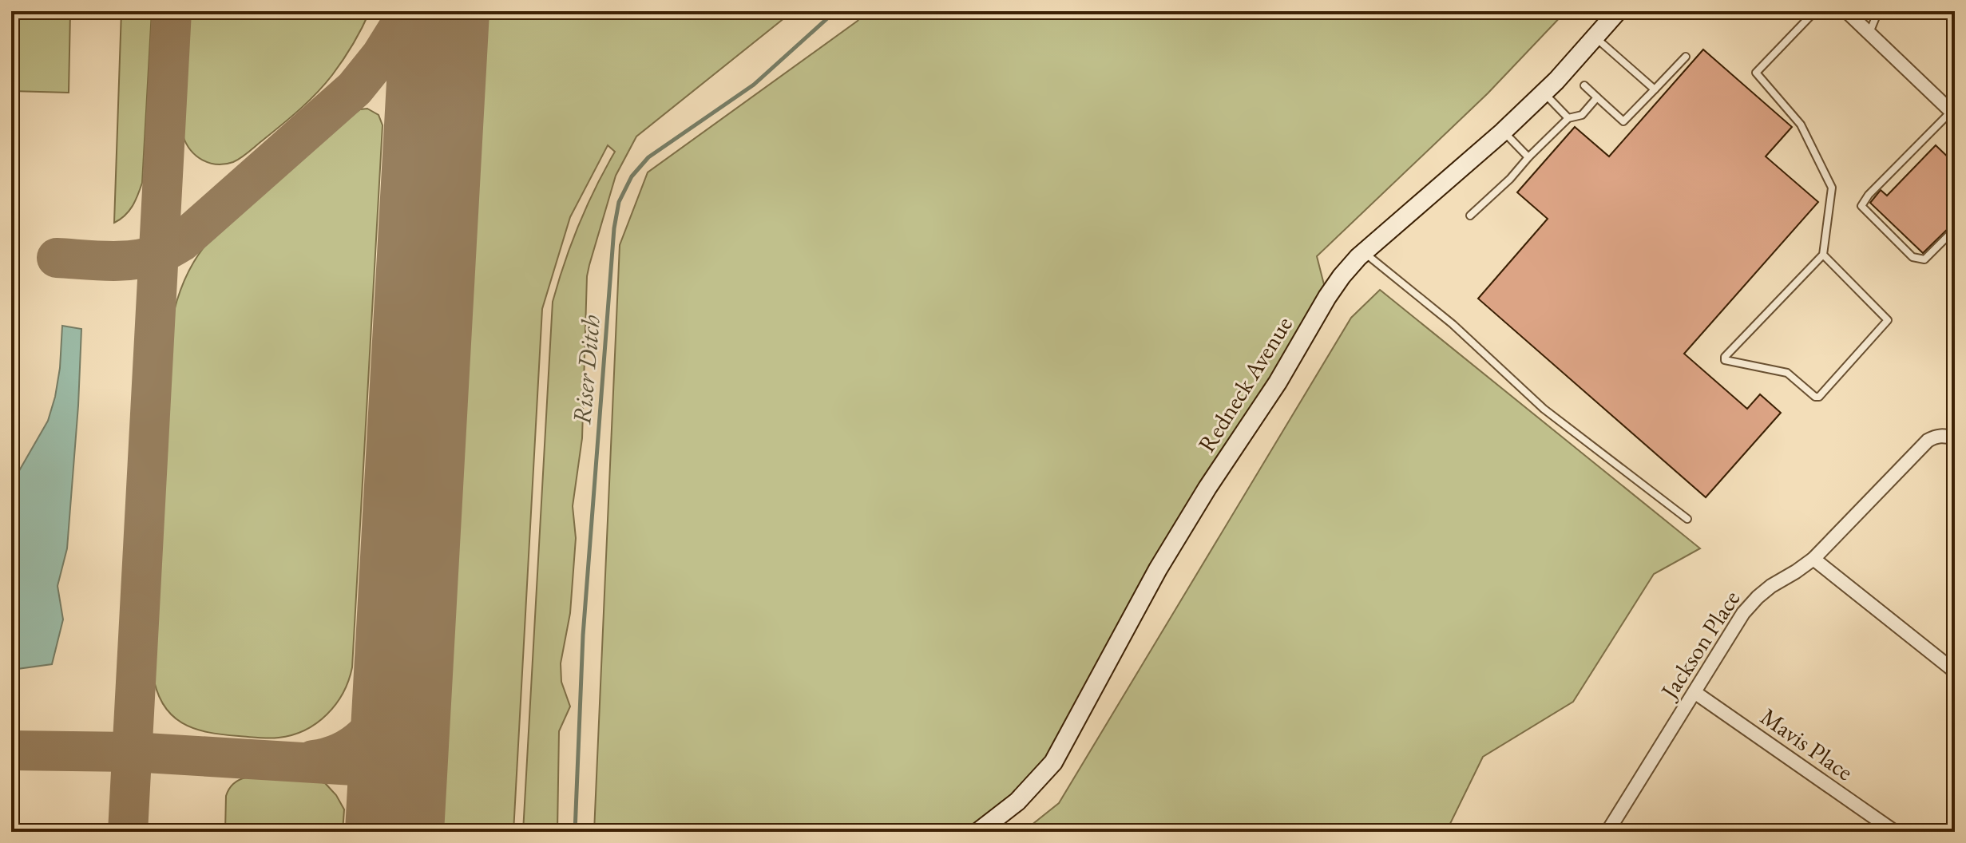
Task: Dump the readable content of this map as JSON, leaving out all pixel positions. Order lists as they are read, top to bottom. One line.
{"streets":{"street":["Redneck Avenue","Jackson Place","Mavis Place"]},"crossings":[["Jackson Place","Mavis Place"]],"water":["Riser Ditch"]}
